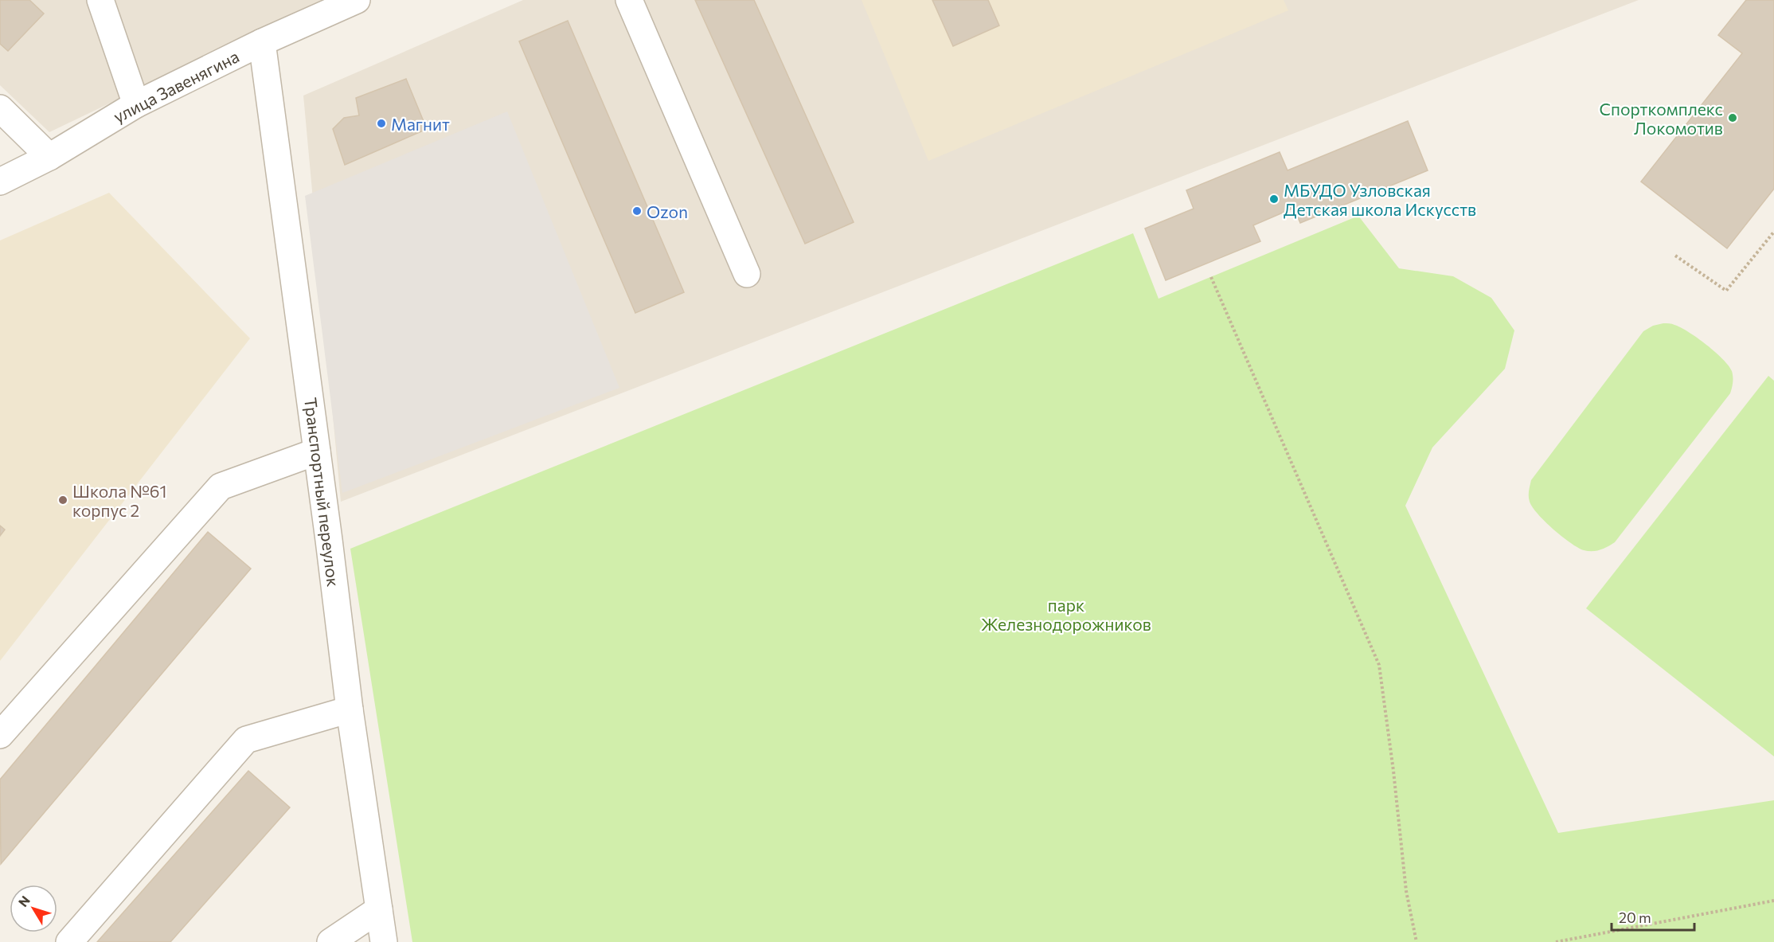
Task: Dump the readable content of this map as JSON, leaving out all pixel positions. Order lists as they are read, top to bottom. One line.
{"streets":{"street":["улица Завенягина","Транспортный переулок"]},"crossings":[["улица Завенягина","Транспортный переулок"]],"parks":["парк Железнодорожников"],"places":["Спорткомплекс Локомотив","Магнит","МБУДО Узловская Детская школа Искусств","Ozon","Школа №61 корпус 2"],"scale_bar":"20 m","north":"top left"}
